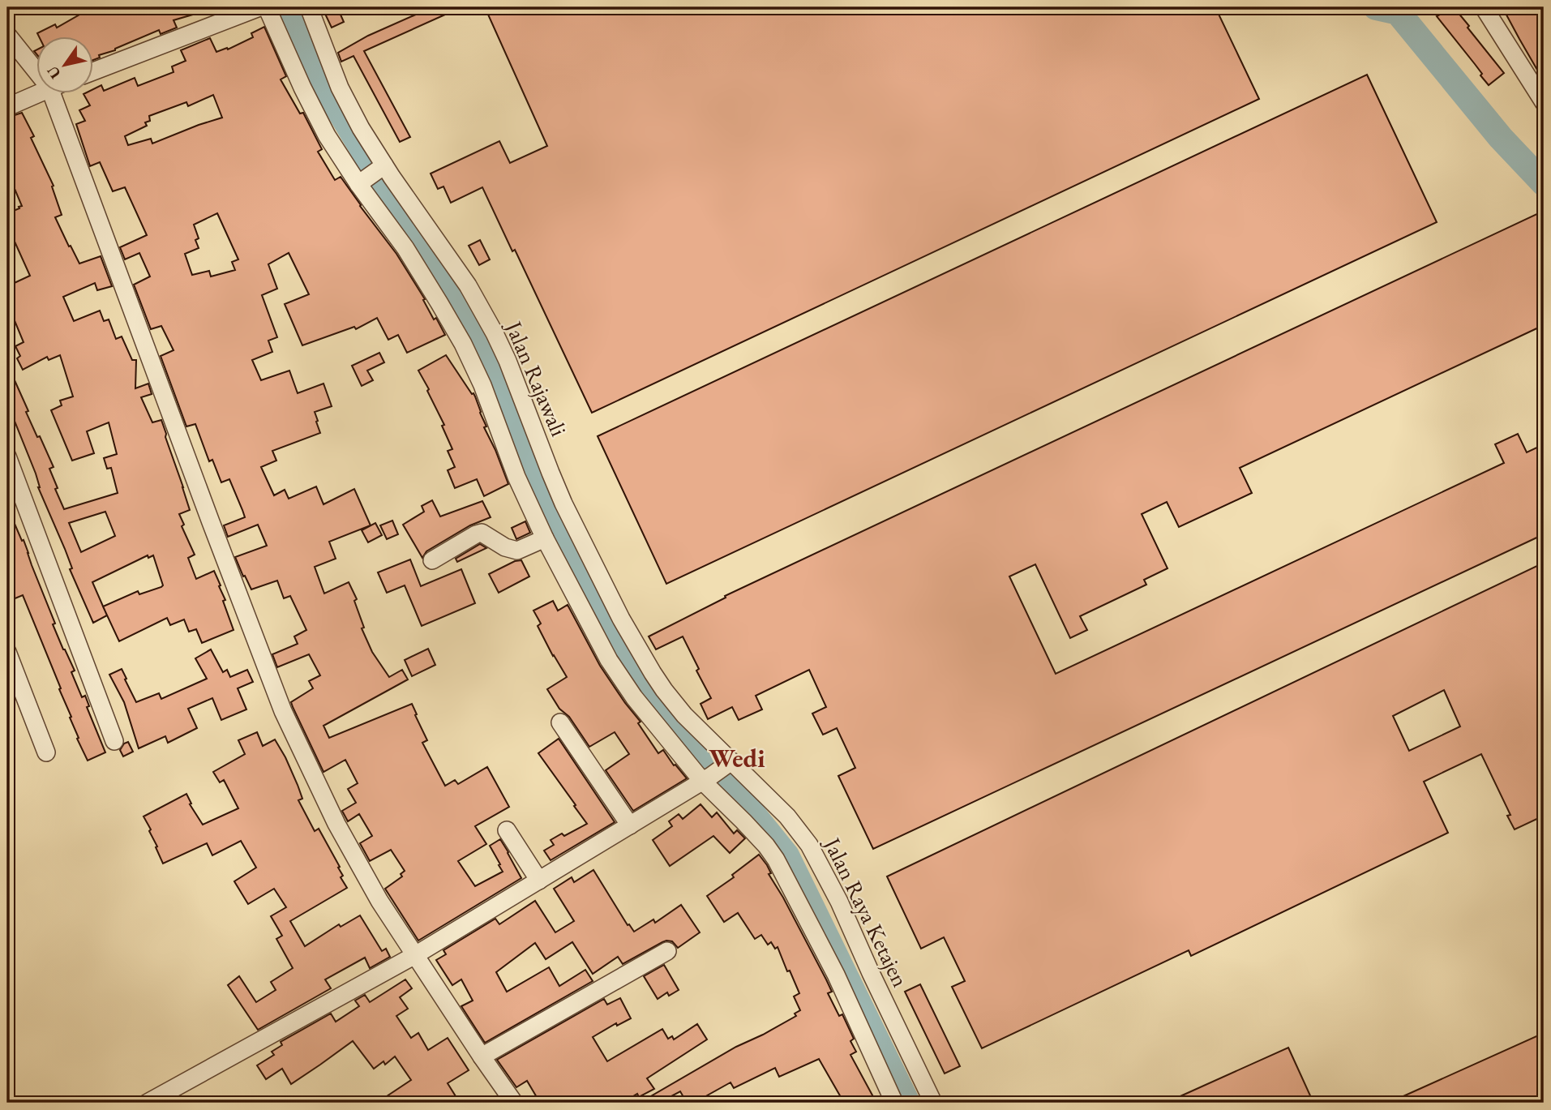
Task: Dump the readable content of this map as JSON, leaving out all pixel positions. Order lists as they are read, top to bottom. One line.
{"streets":{"street":["Jalan Rajawali","Jalan Raya Ketajen"]},"crossings":[["Jalan Rajawali","Jalan Raya Ketajen"]],"districts":["Wedi"],"north":"bottom left"}
